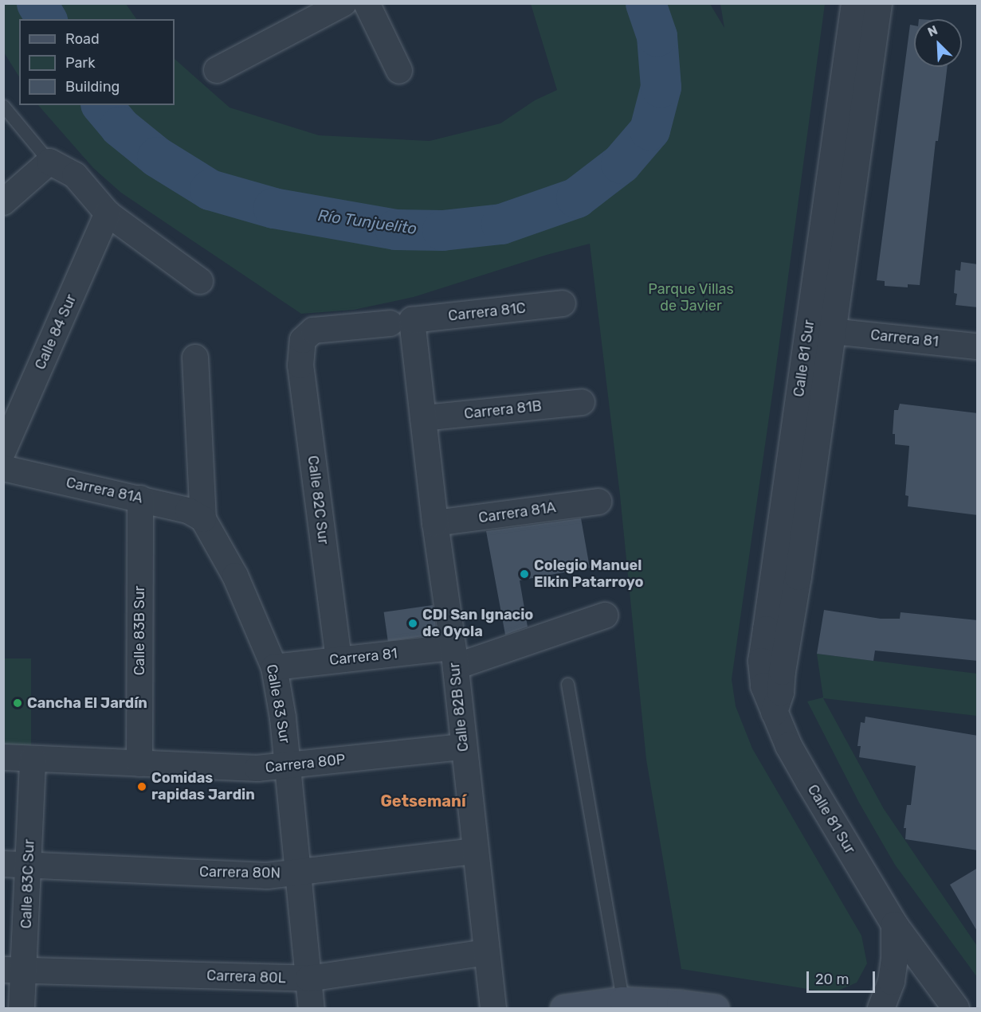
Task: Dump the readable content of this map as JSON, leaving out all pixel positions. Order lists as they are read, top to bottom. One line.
{"streets":{"street":["Carrera 81C","Calle 84 Sur","Carrera 81","Calle 81 Sur","Carrera 81B","Carrera 81A","Calle 82C Sur","Calle 83B Sur","Calle 83 Sur","Calle 82B Sur","Carrera 80P","Carrera 80N","Calle 83C Sur","Carrera 80L"]},"crossings":[["Carrera 81C","Calle 82C Sur"],["Carrera 81C","Calle 82B Sur"],["Carrera 81","Calle 81 Sur"],["Carrera 81","Calle 82C Sur"],["Carrera 81","Calle 83 Sur"],["Carrera 81","Calle 82B Sur"],["Carrera 81B","Calle 82B Sur"],["Carrera 81A","Calle 83B Sur"],["Carrera 81A","Calle 83 Sur"],["Carrera 81A","Calle 82B Sur"],["Calle 83B Sur","Carrera 80P"],["Calle 83 Sur","Carrera 80P"],["Calle 83 Sur","Carrera 80N"],["Calle 83 Sur","Carrera 80L"],["Calle 82B Sur","Carrera 80P"],["Calle 82B Sur","Carrera 80N"],["Calle 82B Sur","Carrera 80L"],["Carrera 80P","Calle 83C Sur"],["Carrera 80N","Calle 83C Sur"],["Calle 83C Sur","Carrera 80L"]],"districts":["Getsemaní"],"water":["Río Tunjuelito"],"parks":["Parque Villas de Javier"],"places":["Colegio Manuel Elkin Patarroyo","CDI San Ignacio de Oyola","Cancha El Jardín","Comidas rapidas Jardin"],"legend":["Road","Park","Building"],"scale_bar":"20 m","north":"top left"}
